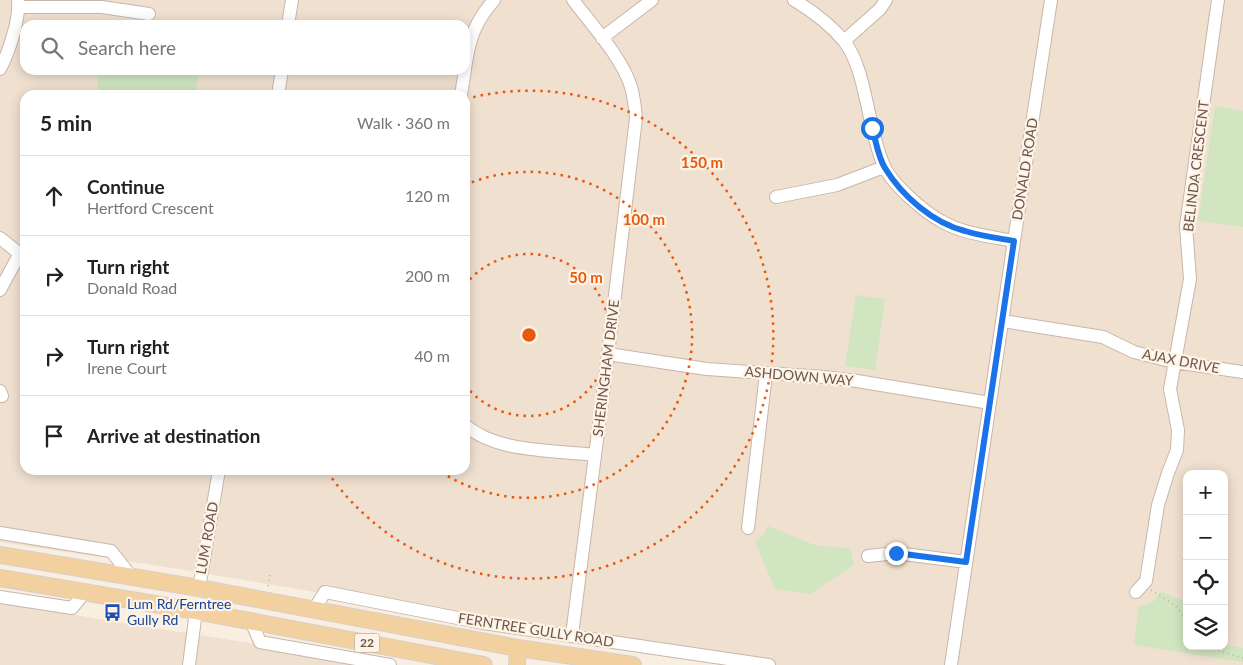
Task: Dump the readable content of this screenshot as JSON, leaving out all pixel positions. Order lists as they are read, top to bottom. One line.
{"streets":{"main road":["LUM ROAD","FERNTREE GULLY ROAD","22"],"street":["BELINDA CRESCENT","DONALD ROAD","AJAX DRIVE","SHERINGHAM DRIVE","ASHDOWN WAY"]},"crossings":[["BELINDA CRESCENT","AJAX DRIVE"],["DONALD ROAD","AJAX DRIVE"],["DONALD ROAD","ASHDOWN WAY"],["SHERINGHAM DRIVE","ASHDOWN WAY"],["SHERINGHAM DRIVE","FERNTREE GULLY ROAD"],["LUM ROAD","FERNTREE GULLY ROAD"],["LUM ROAD","22"]],"places":{"bus stop":["Lum Rd/Ferntree Gully Rd"]},"page":{"search":"Search here","heading":["5 min","Walk · 360 m"],"list":[["Continue","Hertford Crescent","120 m"],["Turn right","Donald Road","200 m"],["Turn right","Irene Court","40 m"],"Arrive at destination"],"map_buttons":["+","−"]},"rings":["150 m","100 m","50 m"]}
